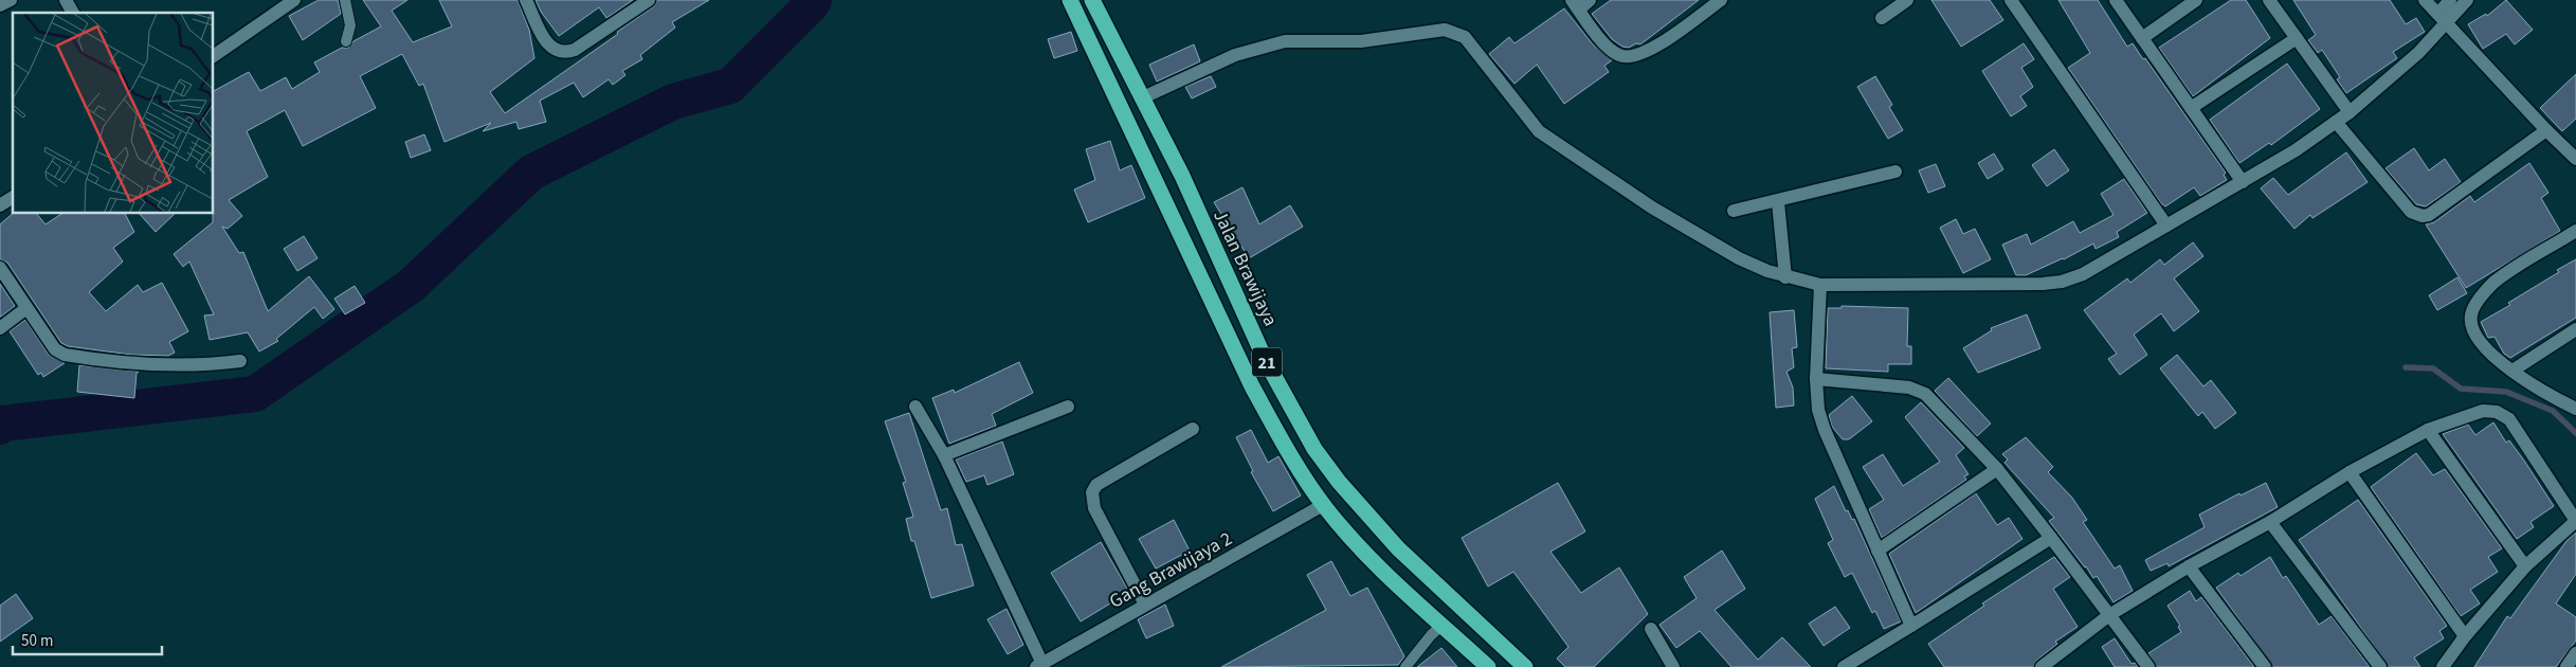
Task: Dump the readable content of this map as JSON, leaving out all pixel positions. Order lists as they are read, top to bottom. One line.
{"streets":{"highway":["Jalan Brawijaya","21"],"street":["Gang Brawijaya 2"]},"crossings":[["21","Gang Brawijaya 2"]],"scale_bar":"50 m"}
